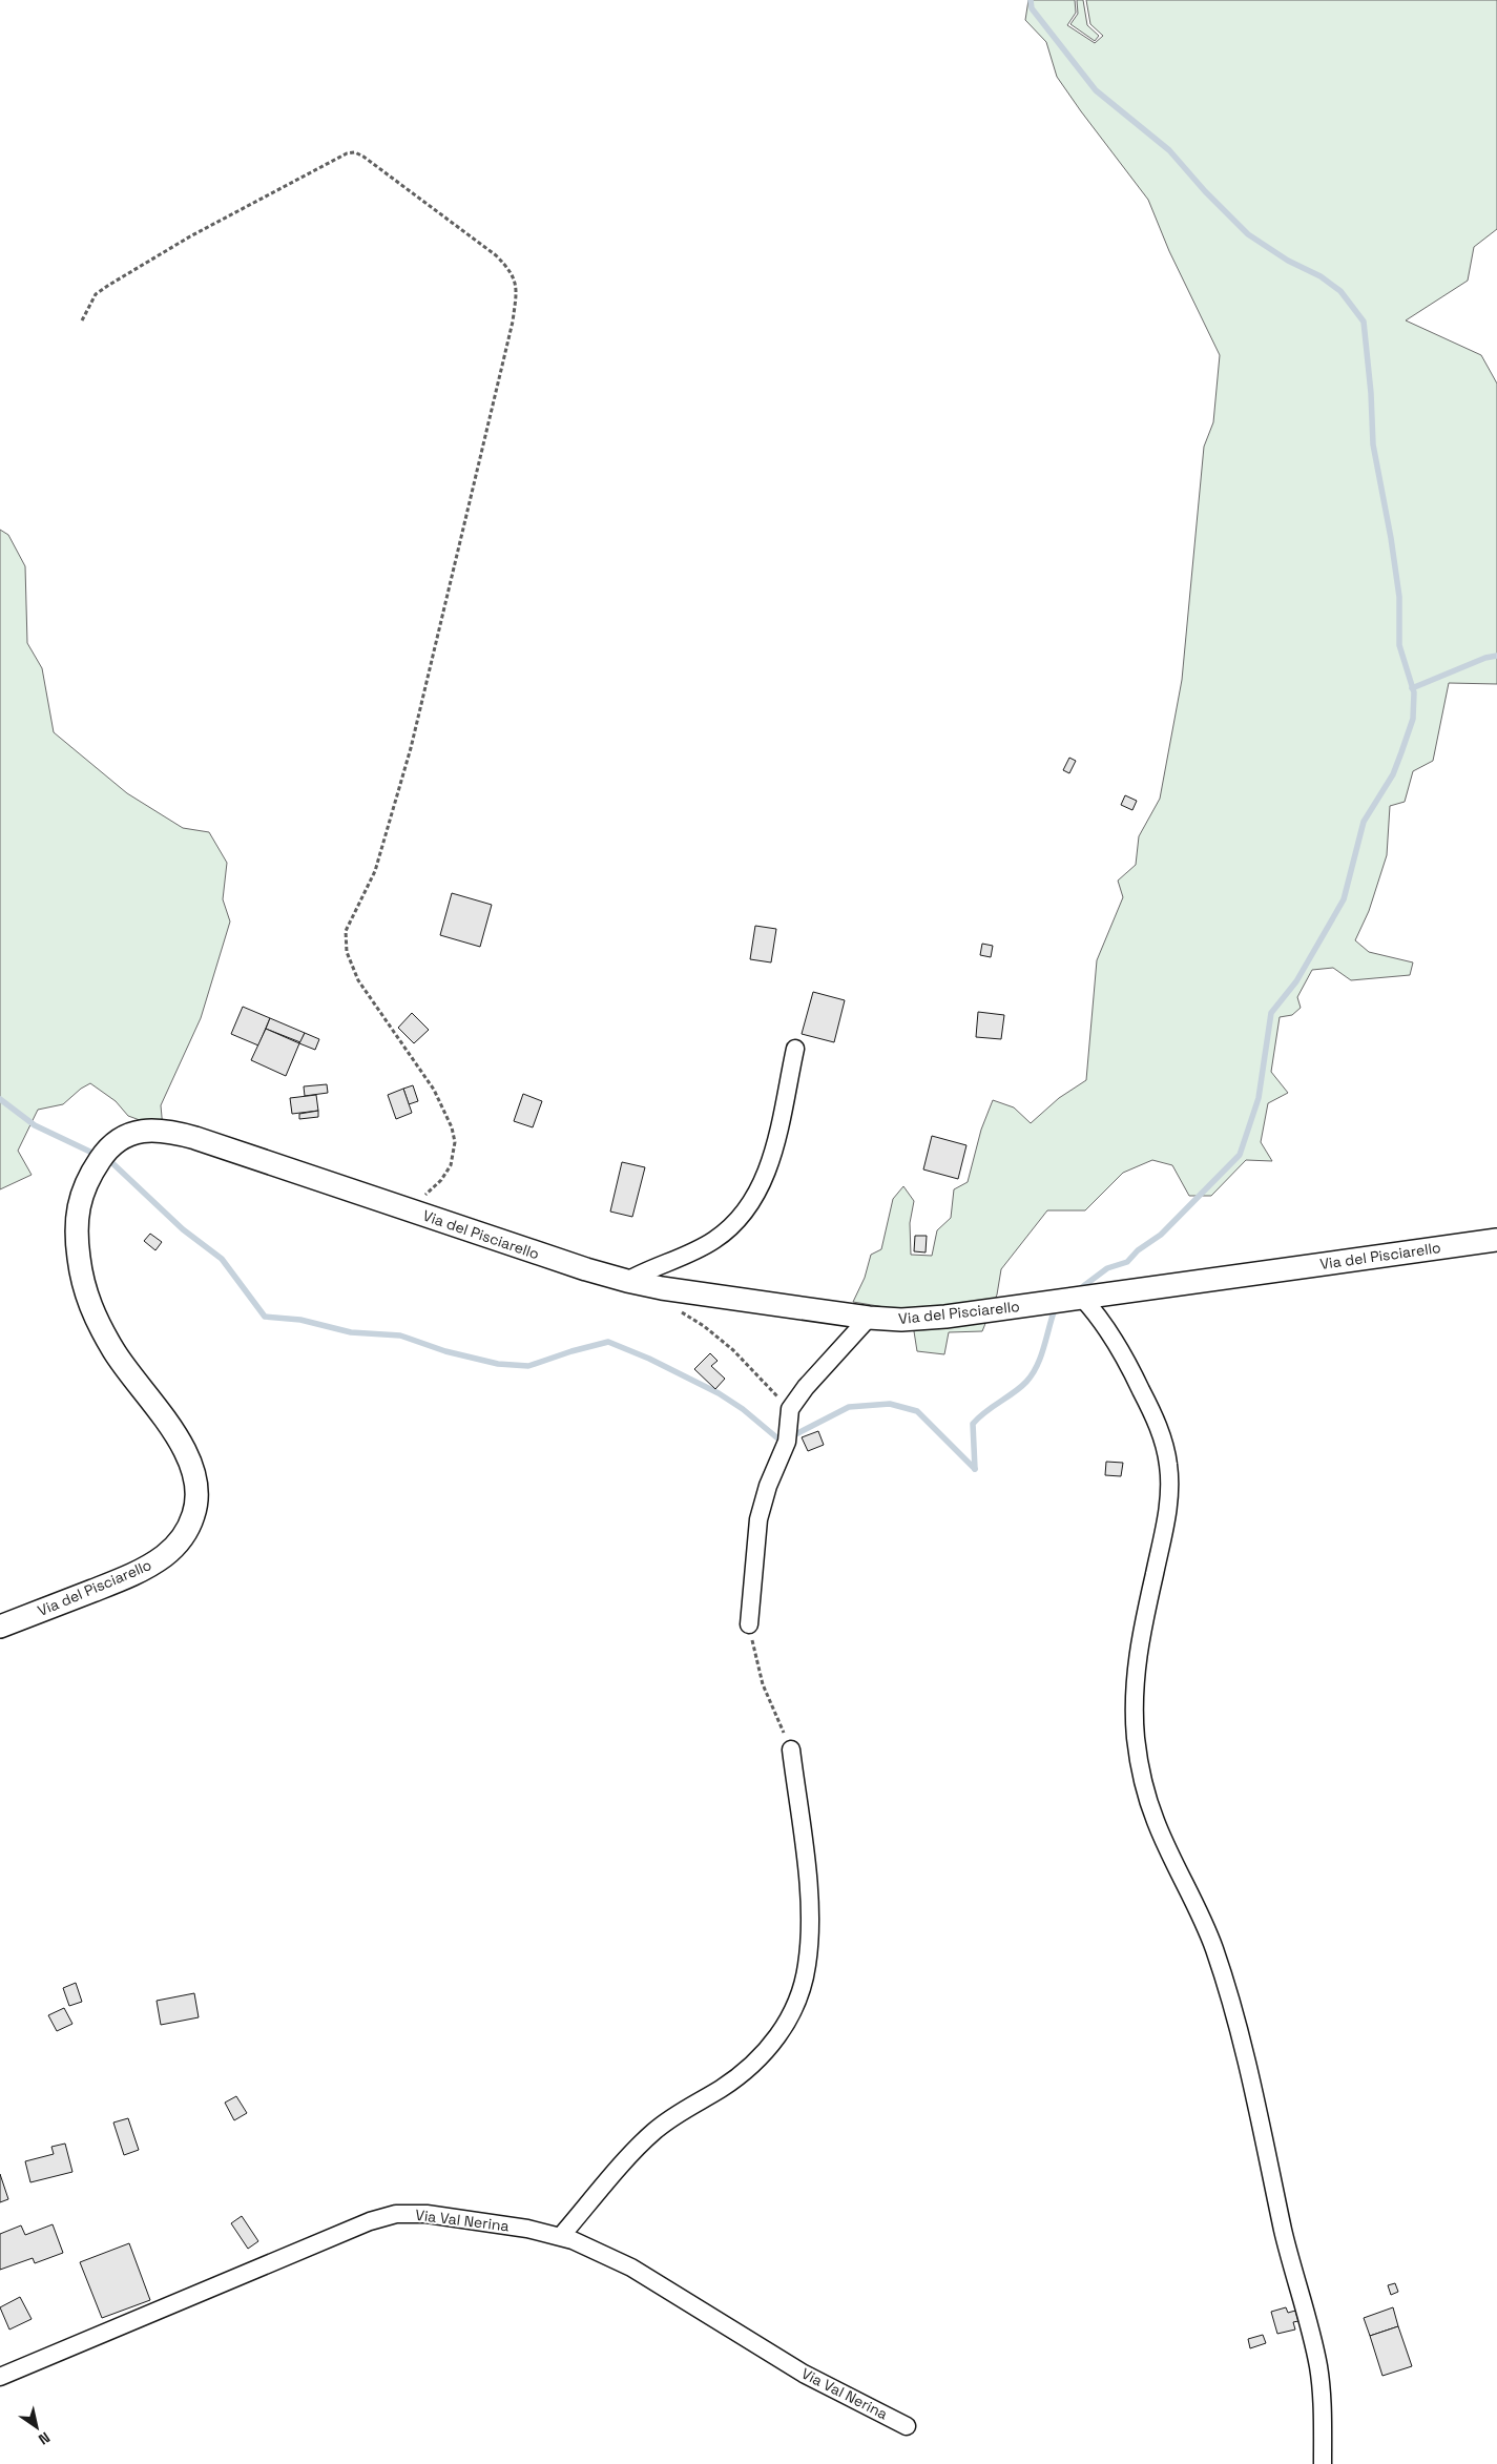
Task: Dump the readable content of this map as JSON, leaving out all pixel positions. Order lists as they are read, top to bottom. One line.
{"streets":{"street":["Via del Pisciarello","Via Val Nerina"]},"north":"bottom right"}
